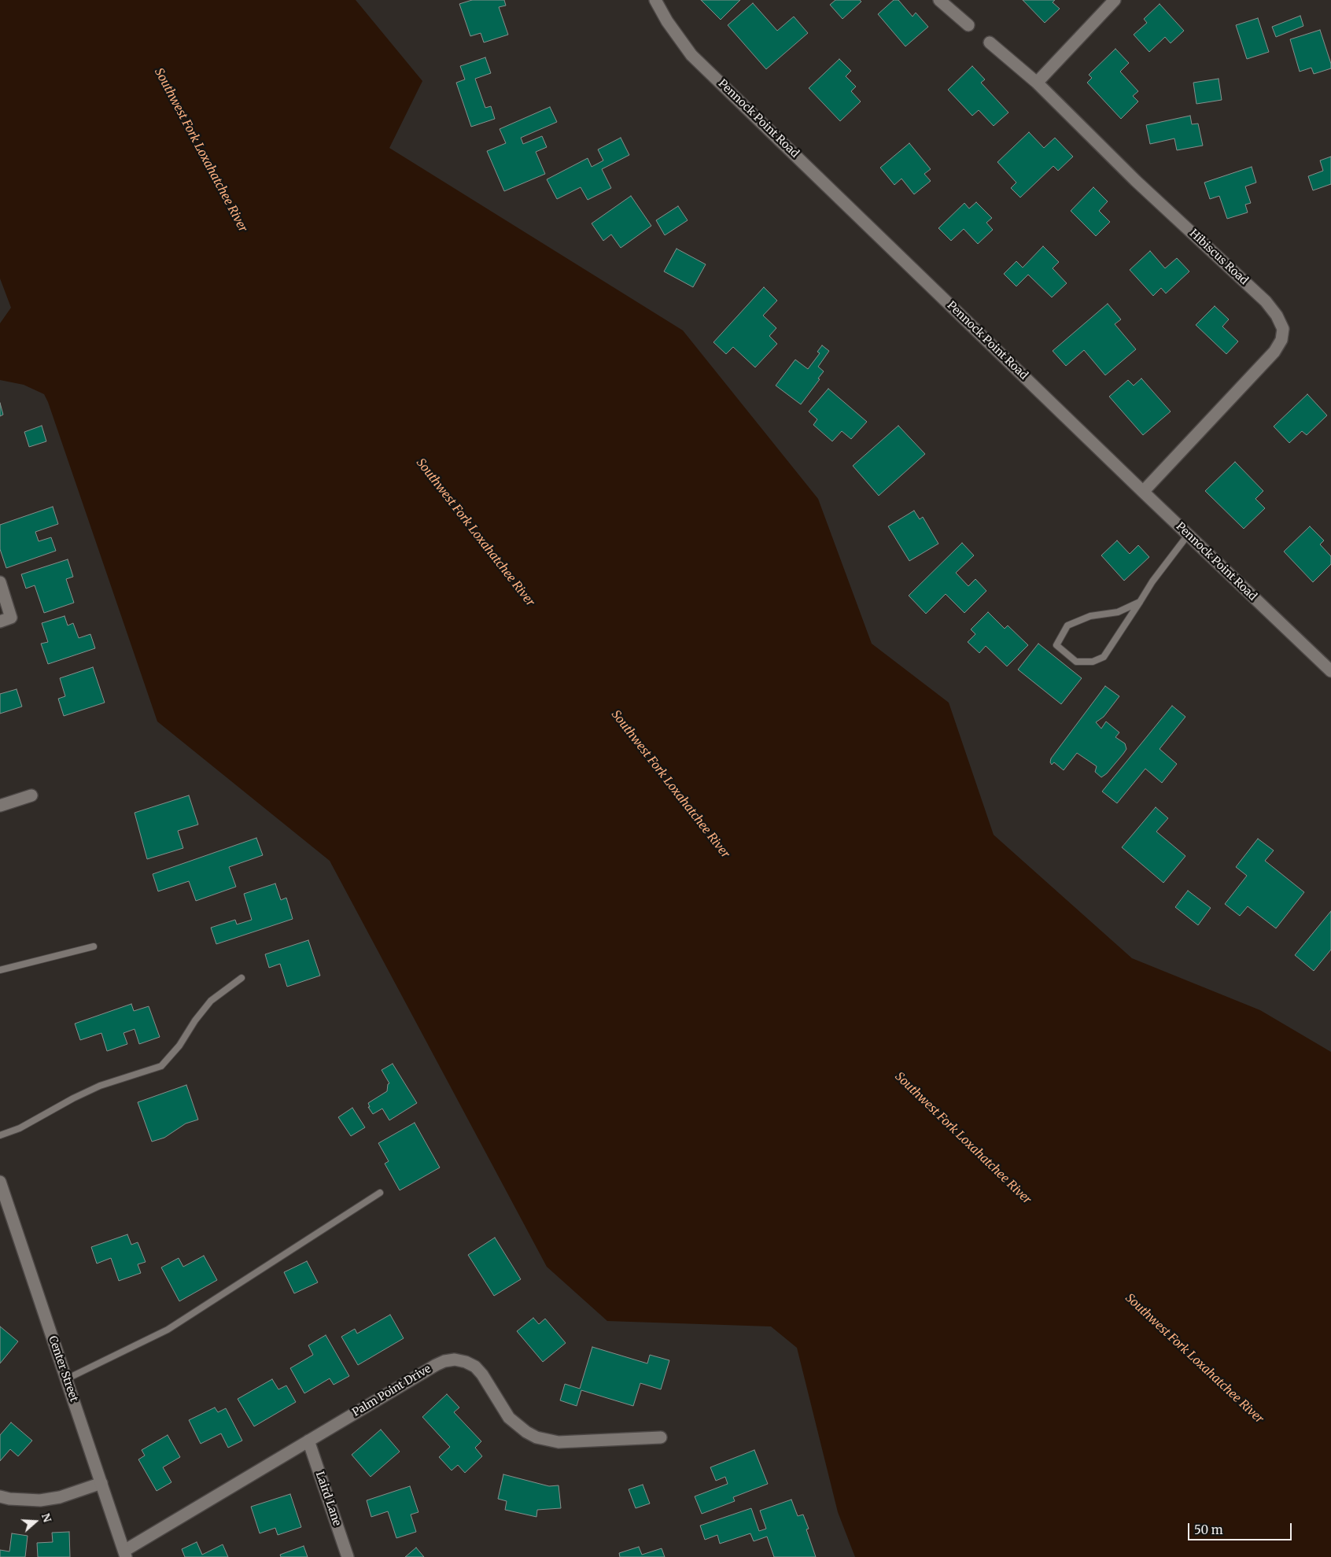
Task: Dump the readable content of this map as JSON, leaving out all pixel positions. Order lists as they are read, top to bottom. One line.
{"streets":{"street":["Pennock Point Road","Hibiscus Road","Center Street","Palm Point Drive","Laird Lane"]},"crossings":[["Pennock Point Road","Hibiscus Road"],["Center Street","Palm Point Drive"],["Palm Point Drive","Laird Lane"]],"water":["Southwest Fork Loxahatchee River"],"scale_bar":"50 m","north":"right"}
